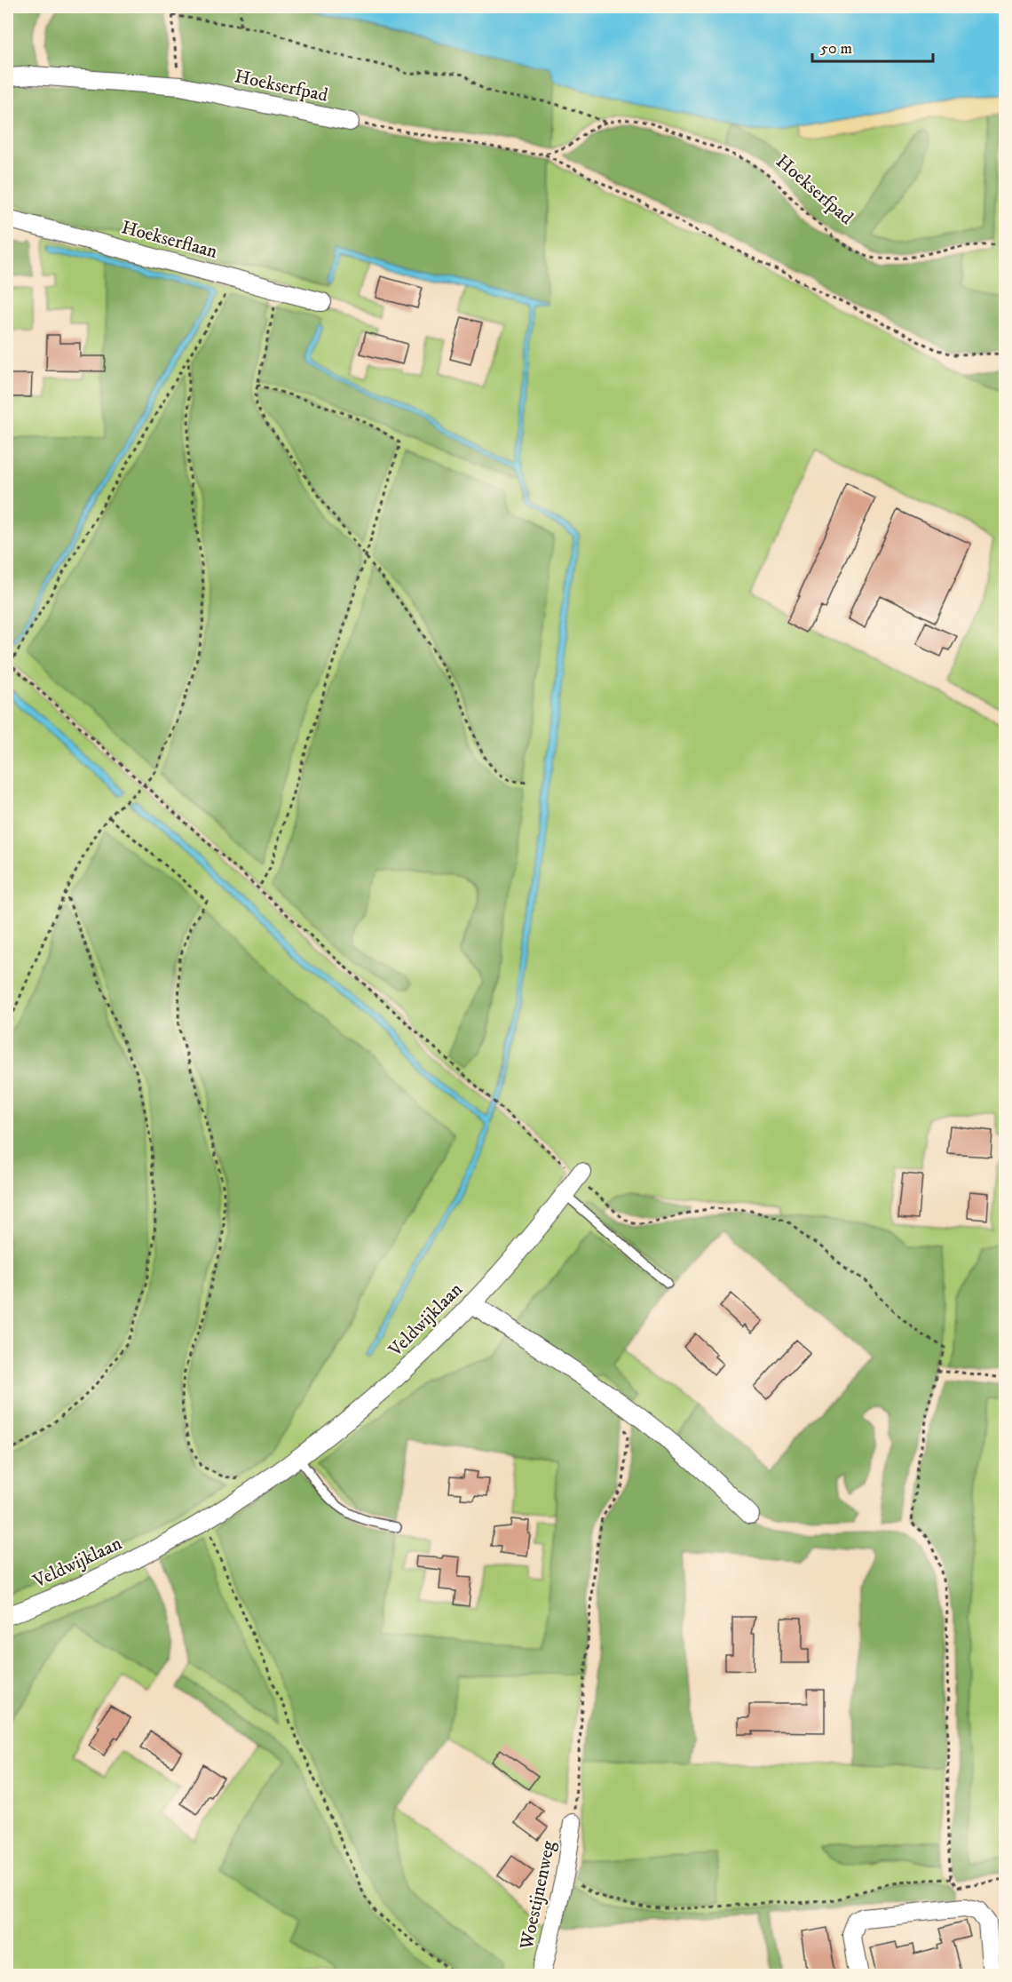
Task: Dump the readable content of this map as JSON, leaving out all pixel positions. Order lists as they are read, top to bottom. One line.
{"streets":{"street":["Hoekserfpad","Hoekserflaan","Veldwijklaan","Woestijnenweg"]},"scale_bar":"50 m"}
